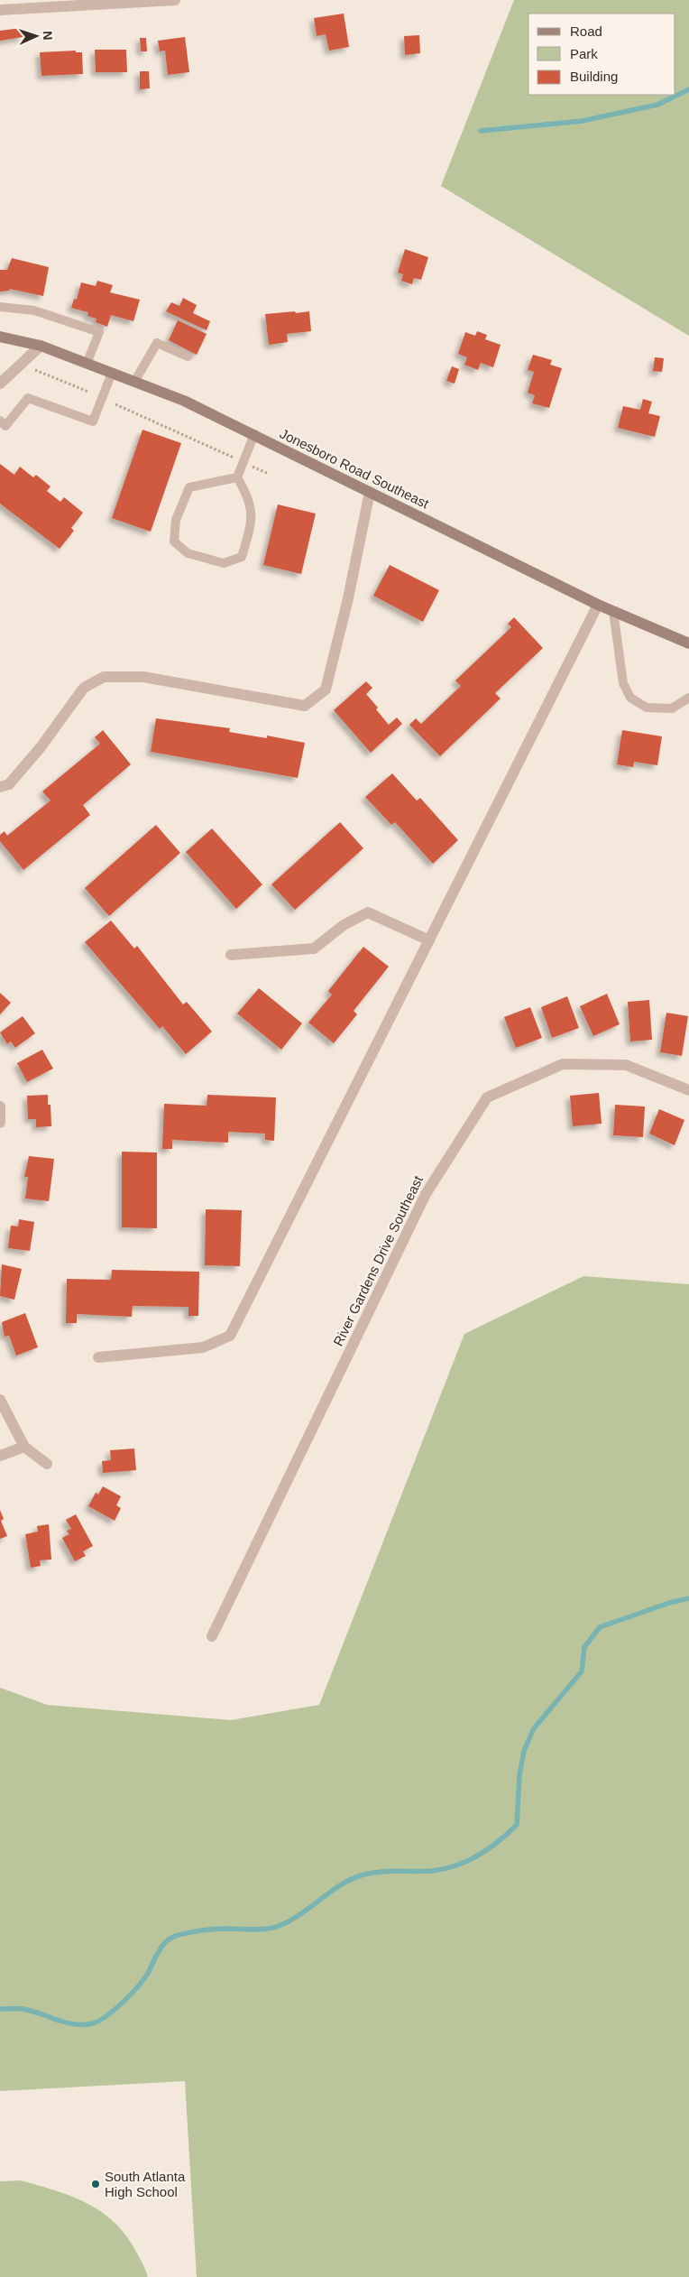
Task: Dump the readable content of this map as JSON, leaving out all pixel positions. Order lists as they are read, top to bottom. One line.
{"streets":{"main road":["Jonesboro Road Southeast"],"street":["River Gardens Drive Southeast"]},"places":["South Atlanta High School"],"legend":["Road","Park","Building"],"north":"right"}
